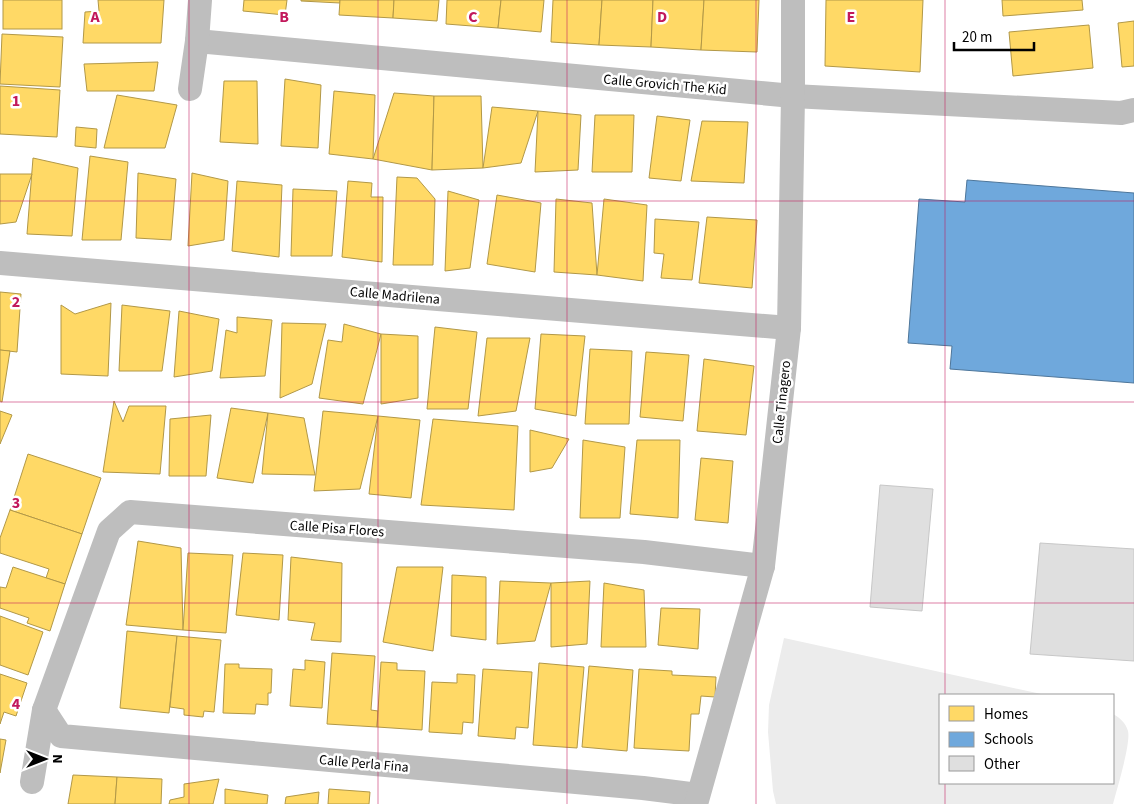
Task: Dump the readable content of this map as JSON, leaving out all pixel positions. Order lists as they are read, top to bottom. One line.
{"streets":{"street":["Calle Grovich The Kid","Calle Madrilena","Calle Tinagero","Calle Pisa Flores","Calle Perla Fina"]},"crossings":[["Calle Grovich The Kid","Calle Tinagero"],["Calle Madrilena","Calle Tinagero"],["Calle Tinagero","Calle Pisa Flores"],["Calle Tinagero","Calle Perla Fina"],["Calle Pisa Flores","Calle Perla Fina"]],"legend":["Homes","Schools","Other"],"scale_bar":"20 m","north":"right","grid":{"columns":["A","B","C","D","E"],"rows":["1","2","3","4"]}}
